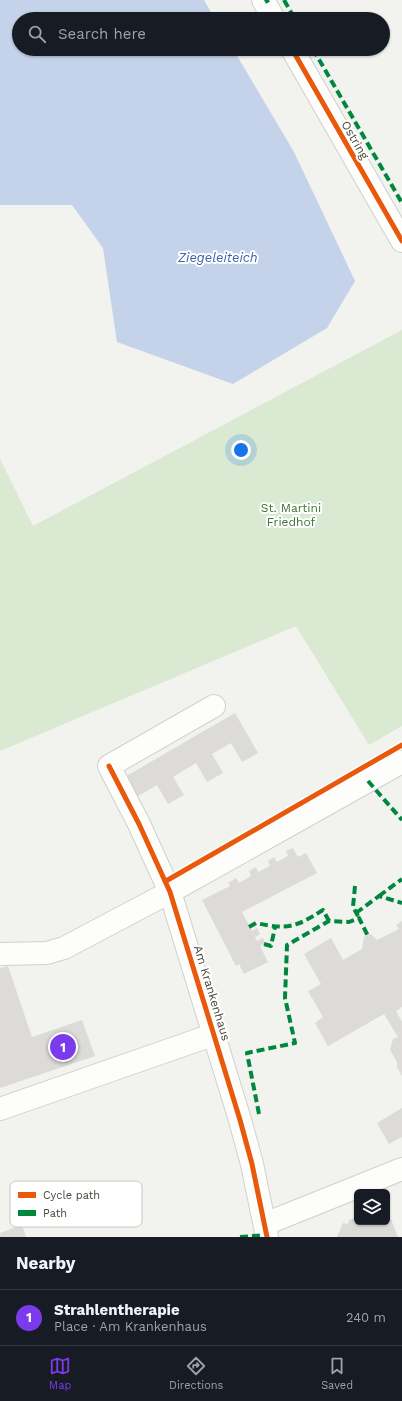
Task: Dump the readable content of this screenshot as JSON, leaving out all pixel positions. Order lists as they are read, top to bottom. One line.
{"streets":{"street":["Ostring","Am Krankenhaus"]},"water":["Ziegeleiteich"],"parks":["St. Martini Friedhof"],"legend":["Cycle path","Path"],"page":{"search":"Search here","pins":"1","heading":"Nearby","list":[{"mark":"1","name":"Strahlentherapie","note":"Place · Am Krankenhaus","value":"240 m"}],"nav":["Map","Directions","Saved"]}}
